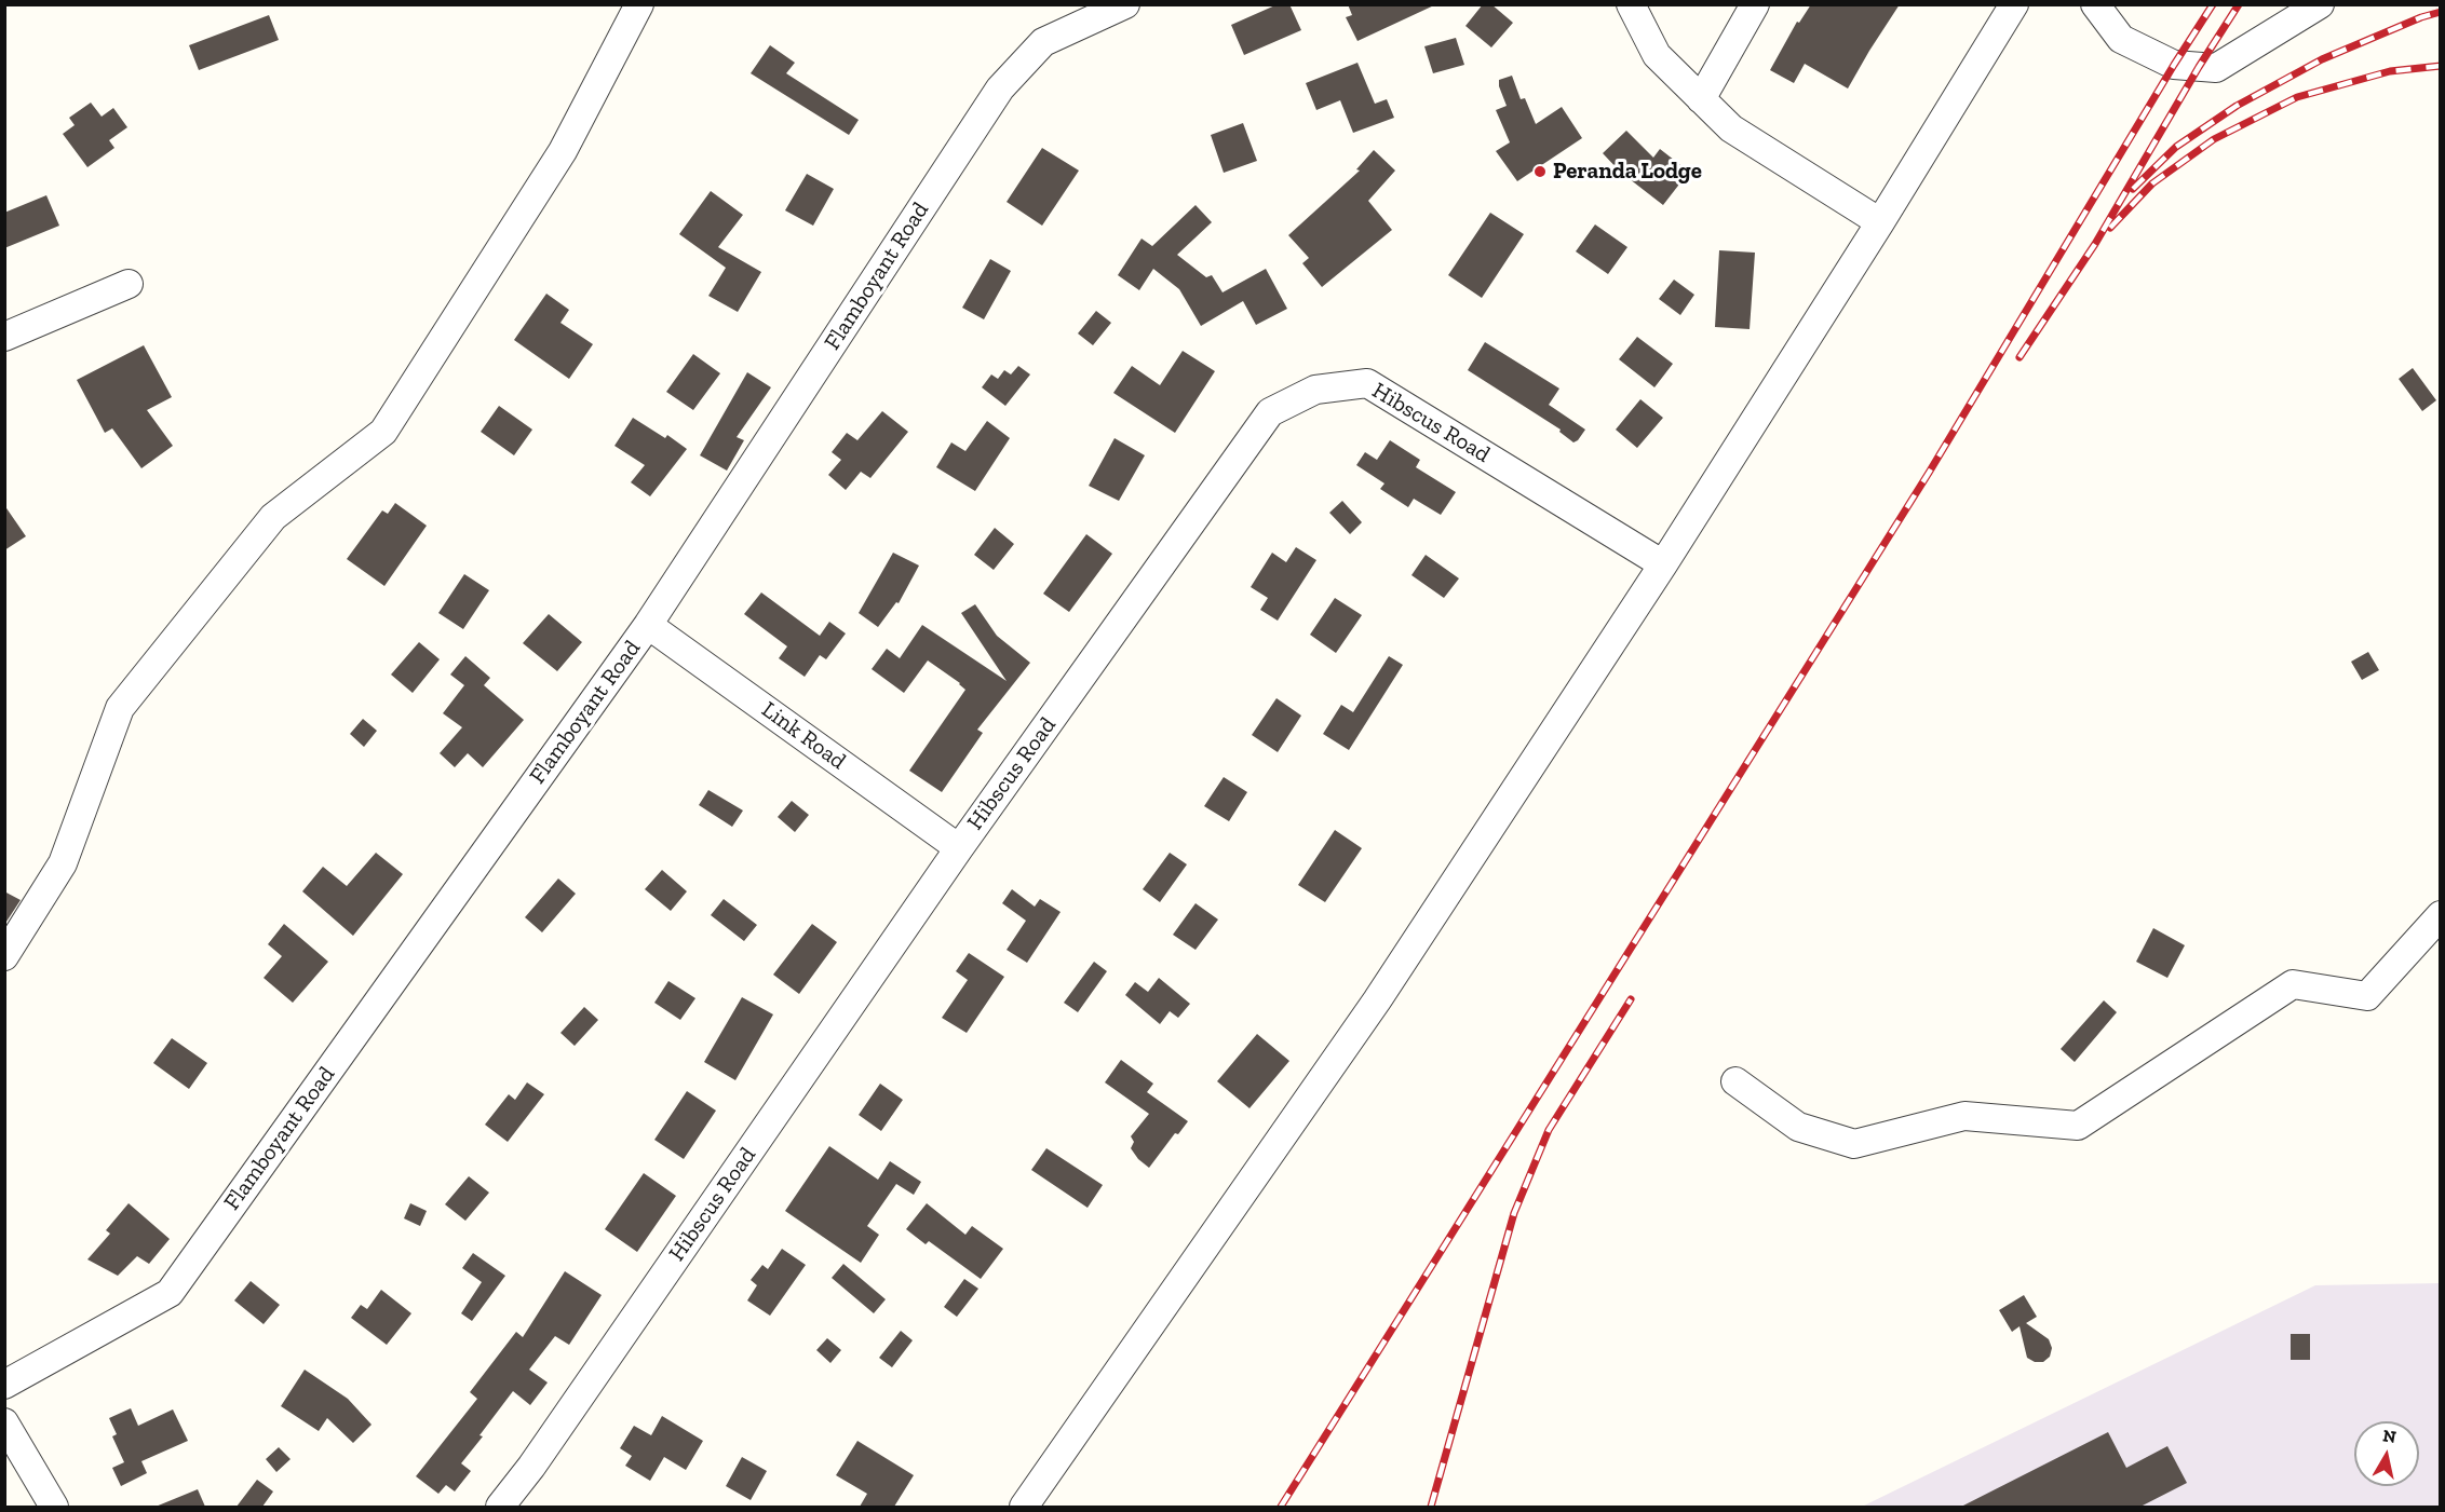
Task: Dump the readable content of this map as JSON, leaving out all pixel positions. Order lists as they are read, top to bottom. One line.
{"streets":{"street":["Flamboyant Road","Hibscus Road","Link Road"]},"crossings":[["Flamboyant Road","Link Road"],["Hibscus Road","Link Road"]],"places":["Peranda Lodge"],"north":"top"}
